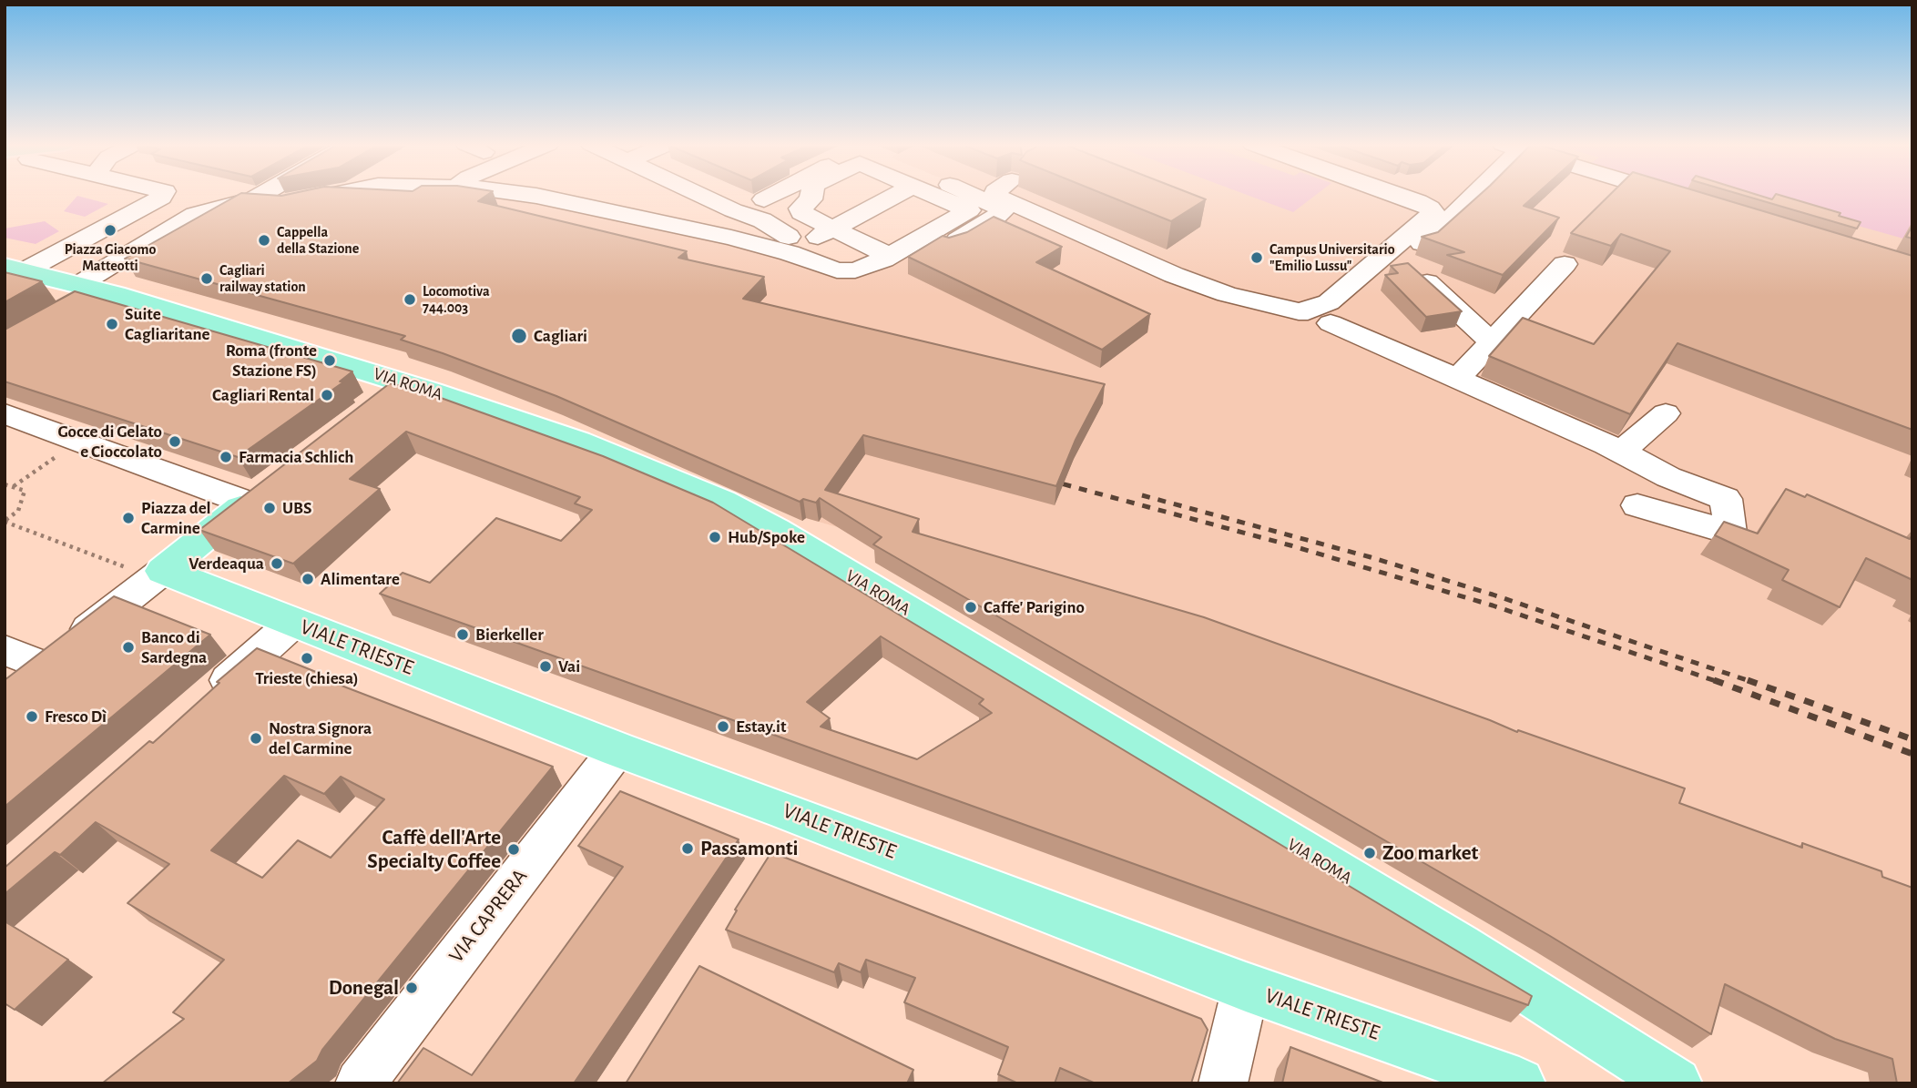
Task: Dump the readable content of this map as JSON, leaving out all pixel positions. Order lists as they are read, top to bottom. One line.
{"streets":{"main road":["VIA ROMA","VIALE TRIESTE"],"street":["VIA CAPRERA"]},"crossings":[["VIALE TRIESTE","VIA CAPRERA"]],"places":["Piazza Giacomo Matteotti","Cappella della Stazione","Campus Universitario \"Emilio Lussu\"","Cagliari railway station","Locomotiva 744.003","Suite Cagliaritane","Cagliari","Roma (fronte Stazione FS)","Cagliari Rental","Gocce di Gelato e Cioccolato","Farmacia Schlich","UBS","Piazza del Carmine","Hub/Spoke","Verdeaqua","Alimentare","Caffe' Parigino","Bierkeller","Banco di Sardegna","Trieste (chiesa)","Vai","Fresco Dì","Estay.it","Nostra Signora del Carmine","Passamonti","Caffè dell'Arte Specialty Coffee","Zoo market","Donegal"]}
